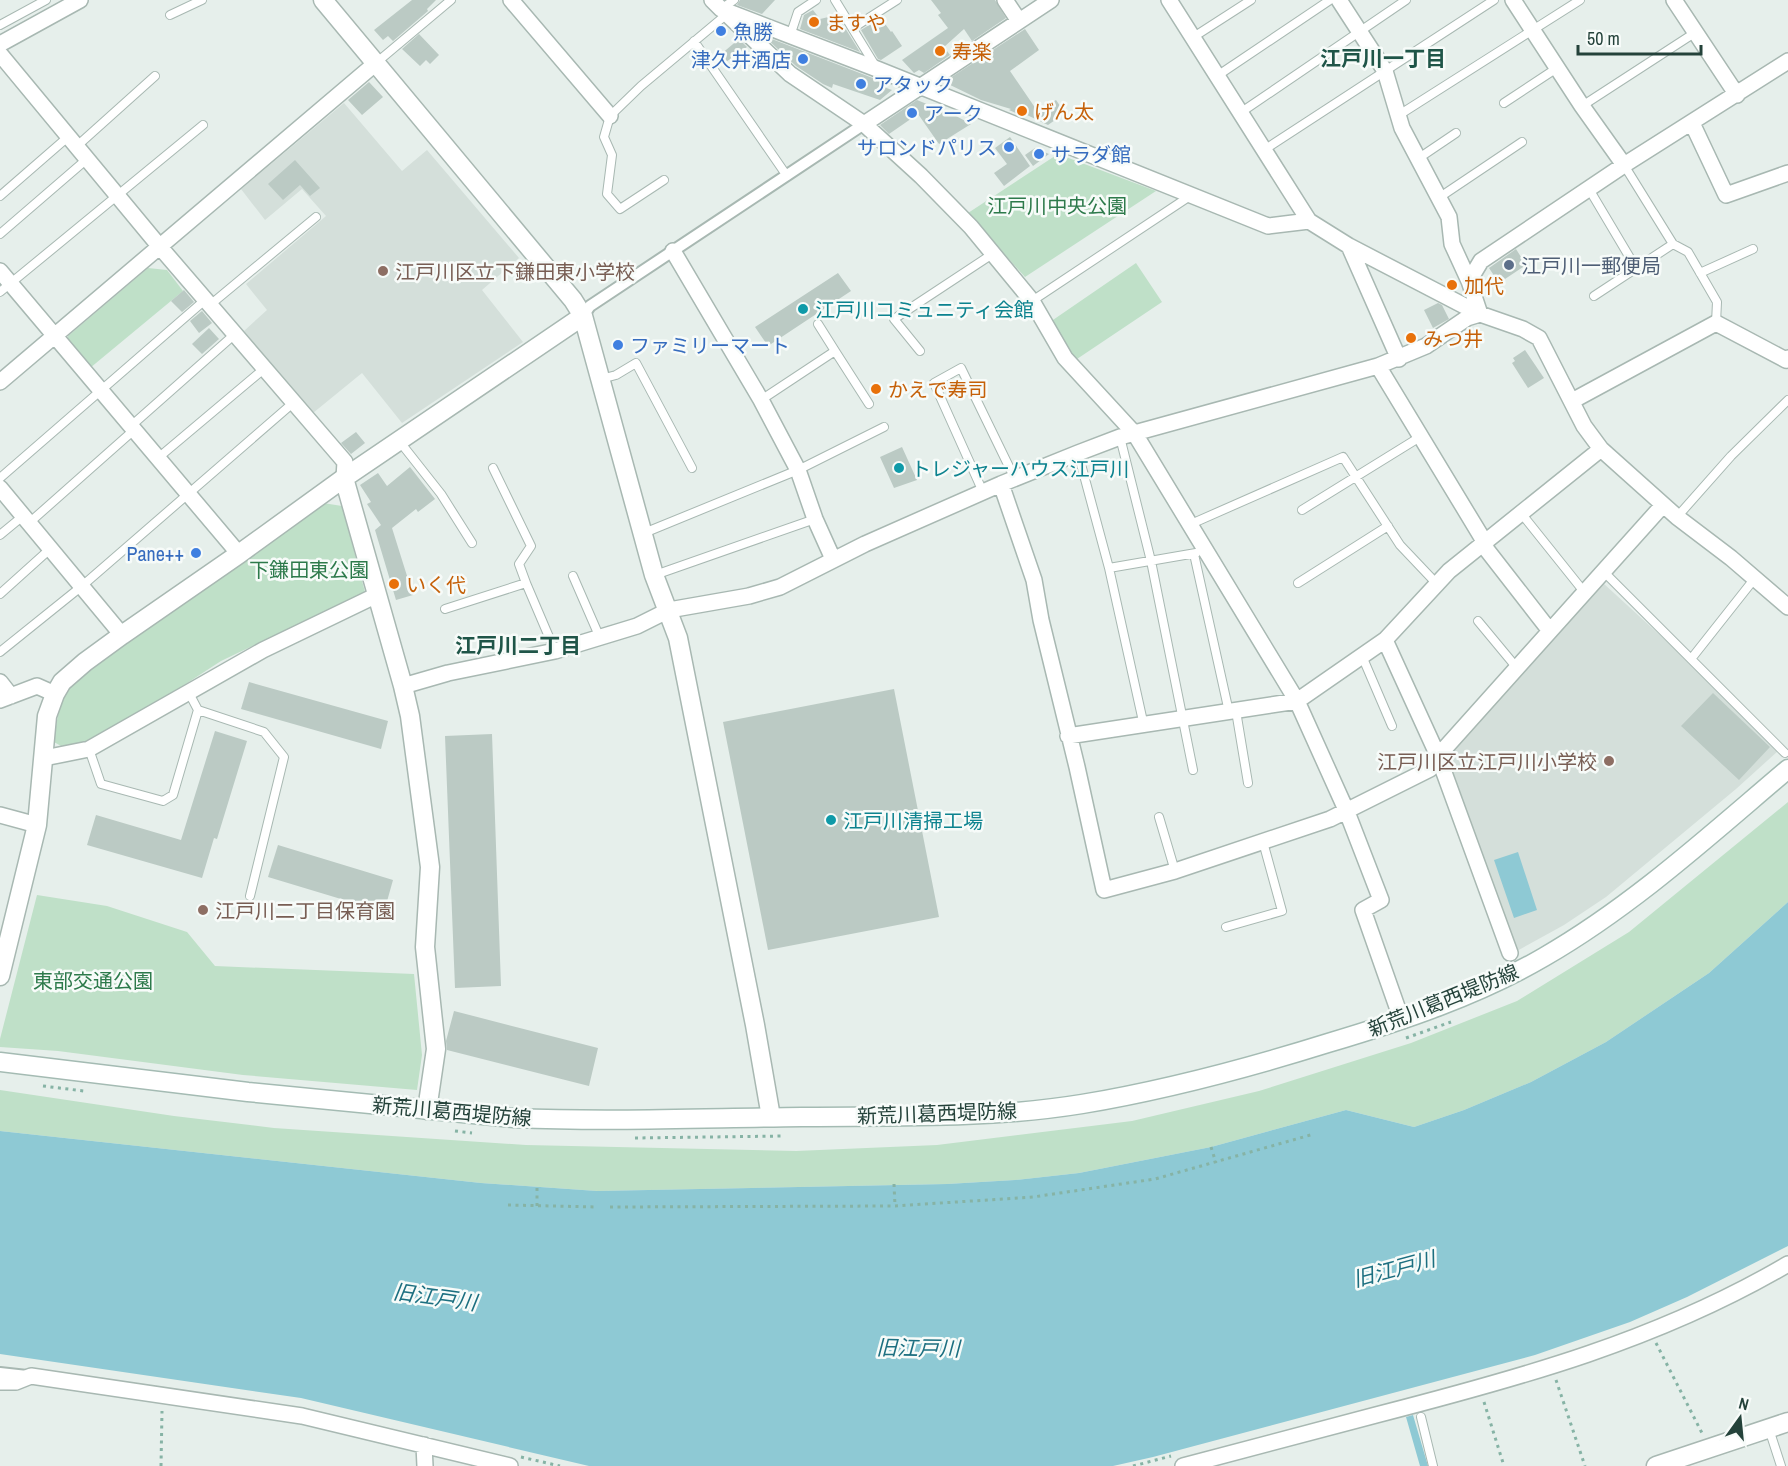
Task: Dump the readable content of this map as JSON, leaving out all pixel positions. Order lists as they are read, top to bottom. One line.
{"streets":{"street":["新荒川葛西堤防線"]},"districts":["江戸川一丁目","江戸川二丁目"],"water":["旧江戸川"],"parks":["江戸川中央公園","下鎌田東公園","東部交通公園"],"places":["ますや","魚勝","寿楽","津久井酒店","アタック","げん太","アーク","サロンドパリス","サラダ館","江戸川一郵便局","江戸川区立下鎌田東小学校","加代","江戸川コミュニティ会館","みつ井","ファミリーマート","かえで寿司","トレジャーハウス江戸川","Pane++","いく代","江戸川区立江戸川小学校","江戸川清掃工場","江戸川二丁目保育園"],"scale_bar":"50 m","north":"top"}
